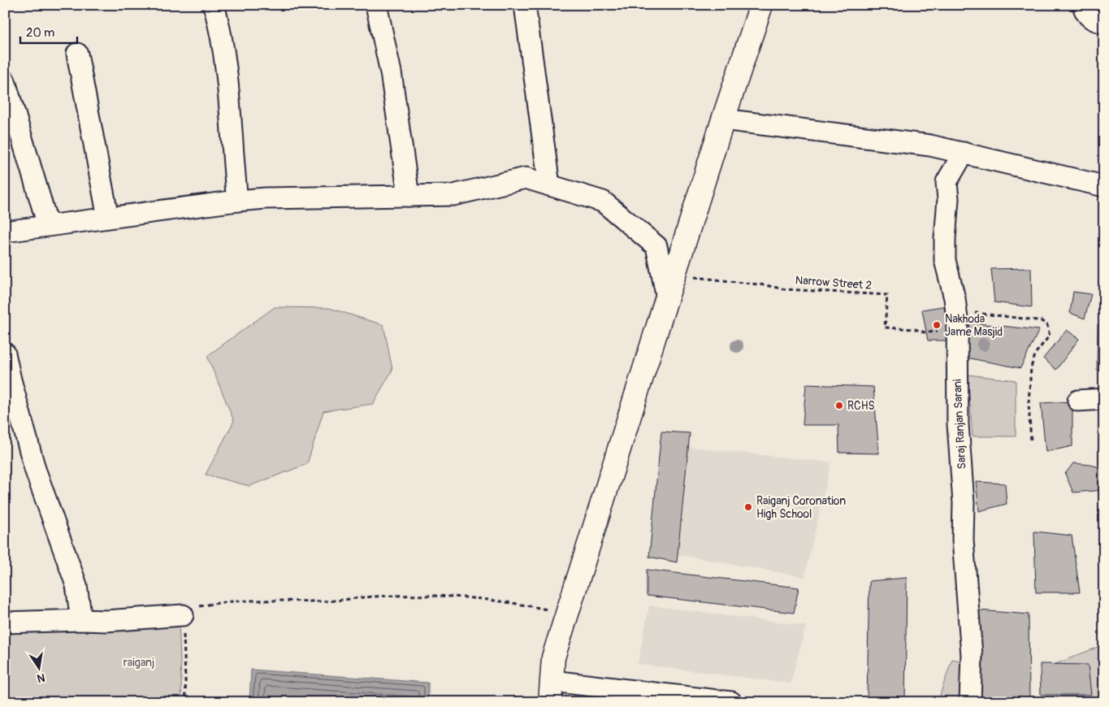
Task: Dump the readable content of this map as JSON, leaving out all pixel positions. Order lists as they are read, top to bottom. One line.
{"streets":{"street":["Saraj Ranjan Sarani"],"path":["Narrow Street 2"]},"crossings":[["Narrow Street 2","Saraj Ranjan Sarani"]],"parks":["raiganj"],"places":["Nakhoda Jame Masjid","RCHS","Raiganj Coronation High School"],"scale_bar":"20 m","north":"bottom"}
